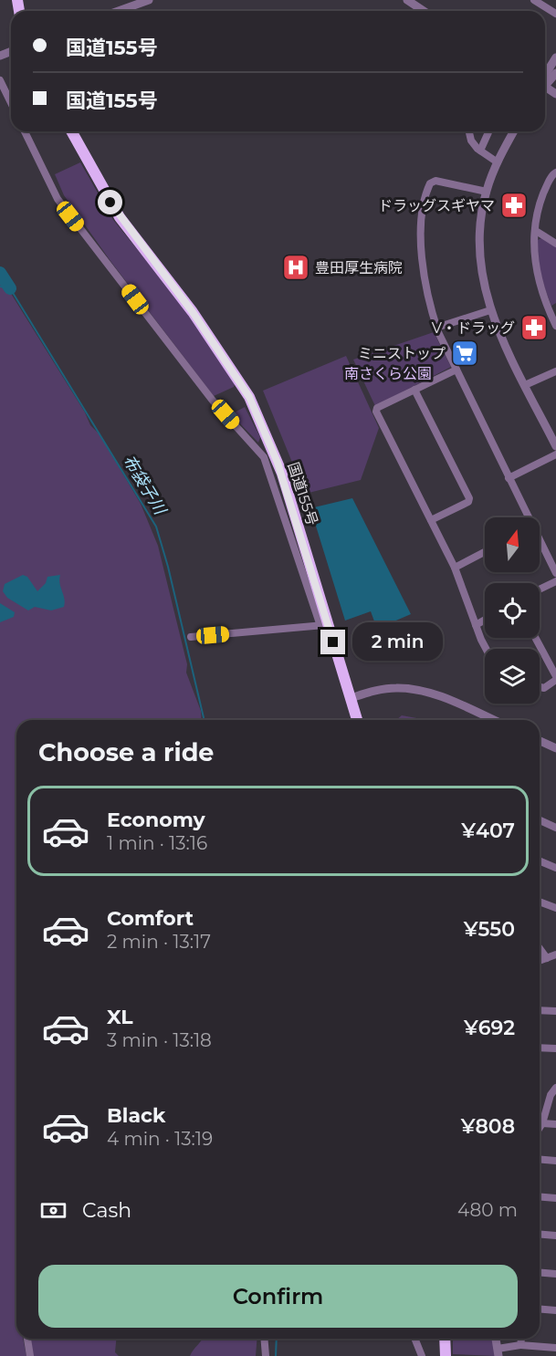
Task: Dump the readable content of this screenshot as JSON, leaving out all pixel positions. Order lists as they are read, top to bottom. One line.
{"streets":{"highway":["国道155号"]},"water":["布袋子川"],"parks":["南さくら公園"],"places":{"pharmacy":["ドラッグスギヤマ","V・ドラッグ"],"hospital":["豊田厚生病院"],"supermarket":["ミニストップ"]},"north":"top","page":{"banner":["国道155号","国道155号"],"bubble":"2 min","heading":"Choose a ride","list":[{"name":"Economy","note":"1 min · 13:16","value":"¥407"},{"name":"Comfort","note":"2 min · 13:17","value":"¥550"},{"name":"XL","note":"3 min · 13:18","value":"¥692"},{"name":"Black","note":"4 min · 13:19","value":"¥808"}],"pay":["Cash","480 m"],"buttons":"Confirm"}}
